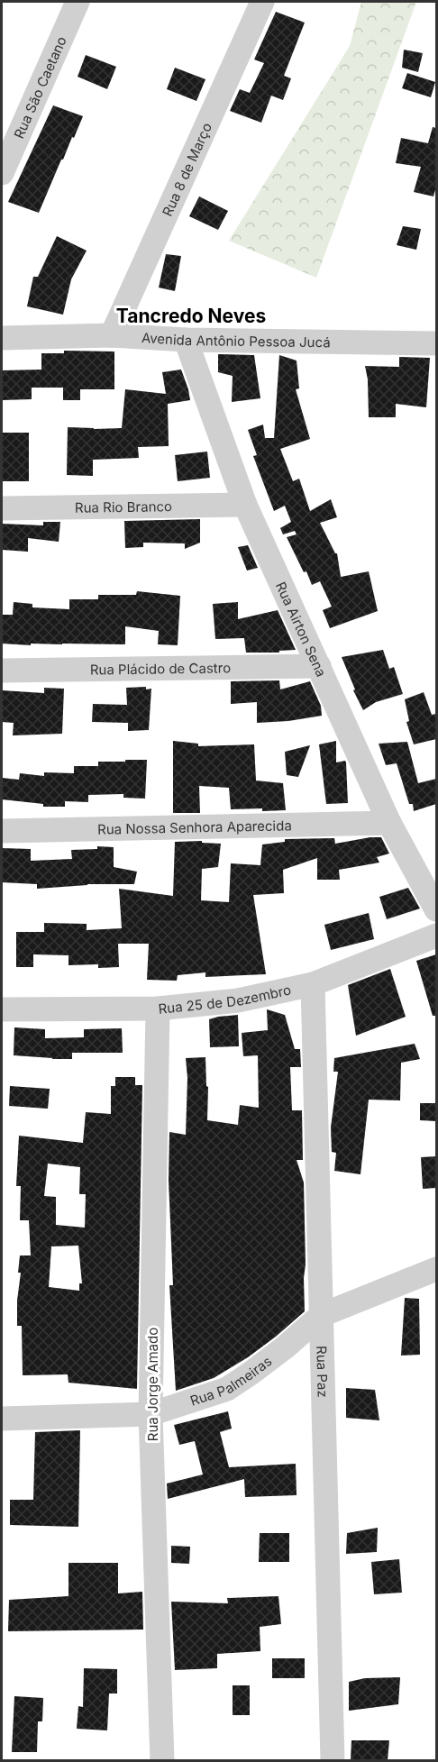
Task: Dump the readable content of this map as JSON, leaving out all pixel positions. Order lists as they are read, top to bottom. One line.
{"streets":{"street":["Rua São Caetano","Rua 8 de Março","Avenida Antônio Pessoa Jucá","Rua Rio Branco","Rua Airton Sena","Rua Plácido de Castro","Rua Nossa Senhora Aparecida","Rua 25 de Dezembro","Rua Paz","Rua Palmeiras","Rua Jorge Amado"]},"crossings":[["Rua 8 de Março","Avenida Antônio Pessoa Jucá"],["Avenida Antônio Pessoa Jucá","Rua Airton Sena"],["Rua Rio Branco","Rua Airton Sena"],["Rua Airton Sena","Rua Plácido de Castro"],["Rua Airton Sena","Rua Nossa Senhora Aparecida"],["Rua 25 de Dezembro","Rua Paz"],["Rua 25 de Dezembro","Rua Jorge Amado"],["Rua Paz","Rua Palmeiras"],["Rua Palmeiras","Rua Jorge Amado"]],"districts":["Tancredo Neves"]}
